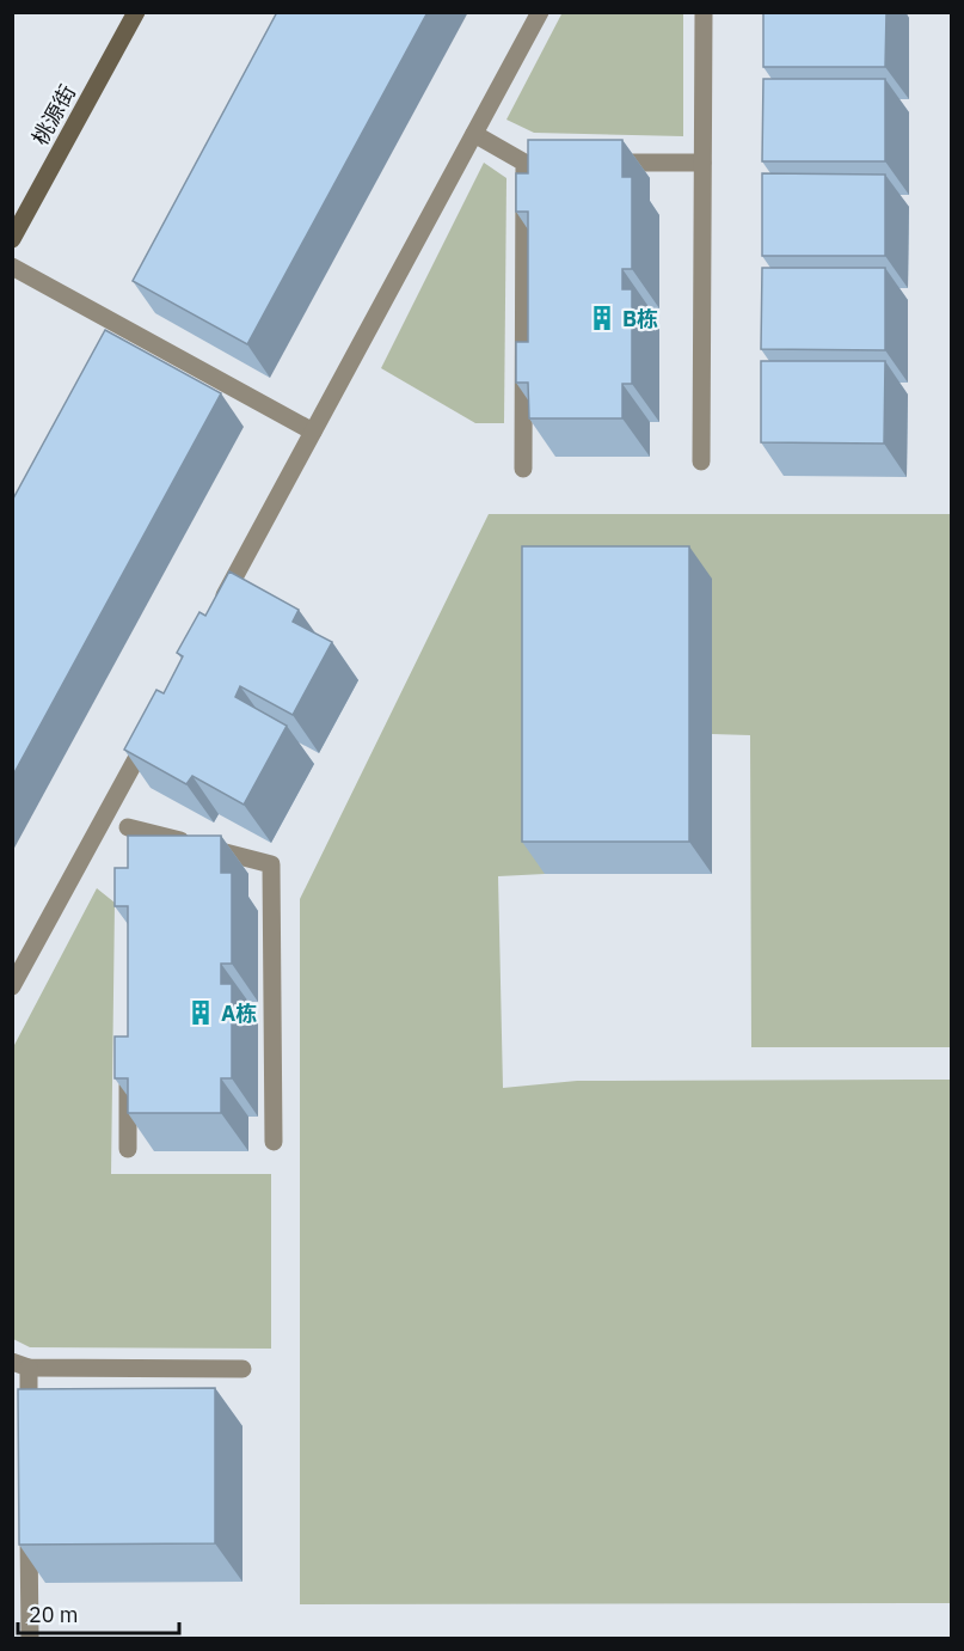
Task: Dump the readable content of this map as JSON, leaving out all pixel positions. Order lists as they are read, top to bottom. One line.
{"streets":{"main road":["桃源街"]},"places":{"building":["B栋","A栋"]},"scale_bar":"20 m"}
